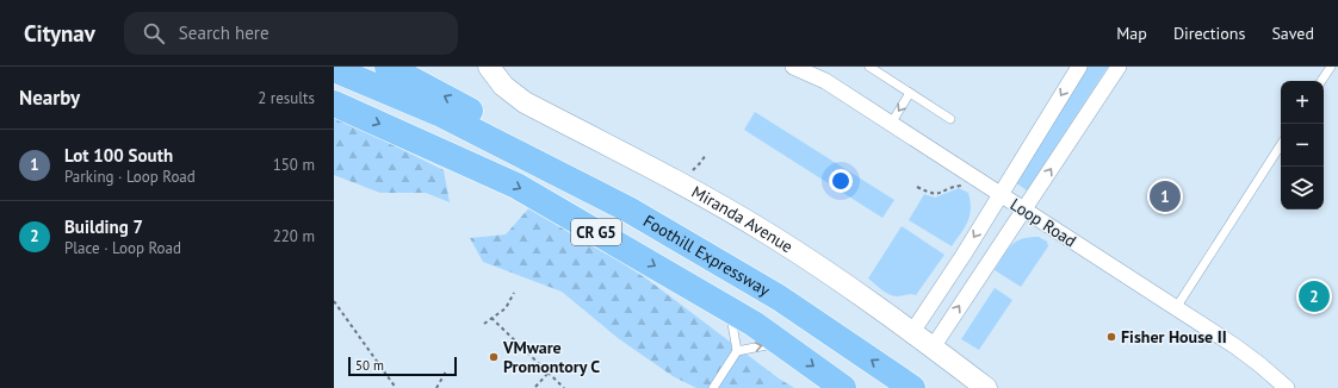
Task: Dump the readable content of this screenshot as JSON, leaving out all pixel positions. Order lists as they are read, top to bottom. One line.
{"streets":{"highway":["CR G5","Foothill Expressway"],"street":["Miranda Avenue","Loop Road"]},"places":["Fisher House II","VMware Promontory C"],"scale_bar":"50 m","page":{"header":"Citynav","search":"Search here","nav":["Map","Directions","Saved"],"heading":["Nearby","2 results"],"map_buttons":["+","−"],"list":[{"mark":"1","name":"Lot 100 South","note":"Parking · Loop Road","value":"150 m"},{"mark":"2","name":"Building 7","note":"Place · Loop Road","value":"220 m"}],"pins":["1","2"],"scale":"50 m"}}
